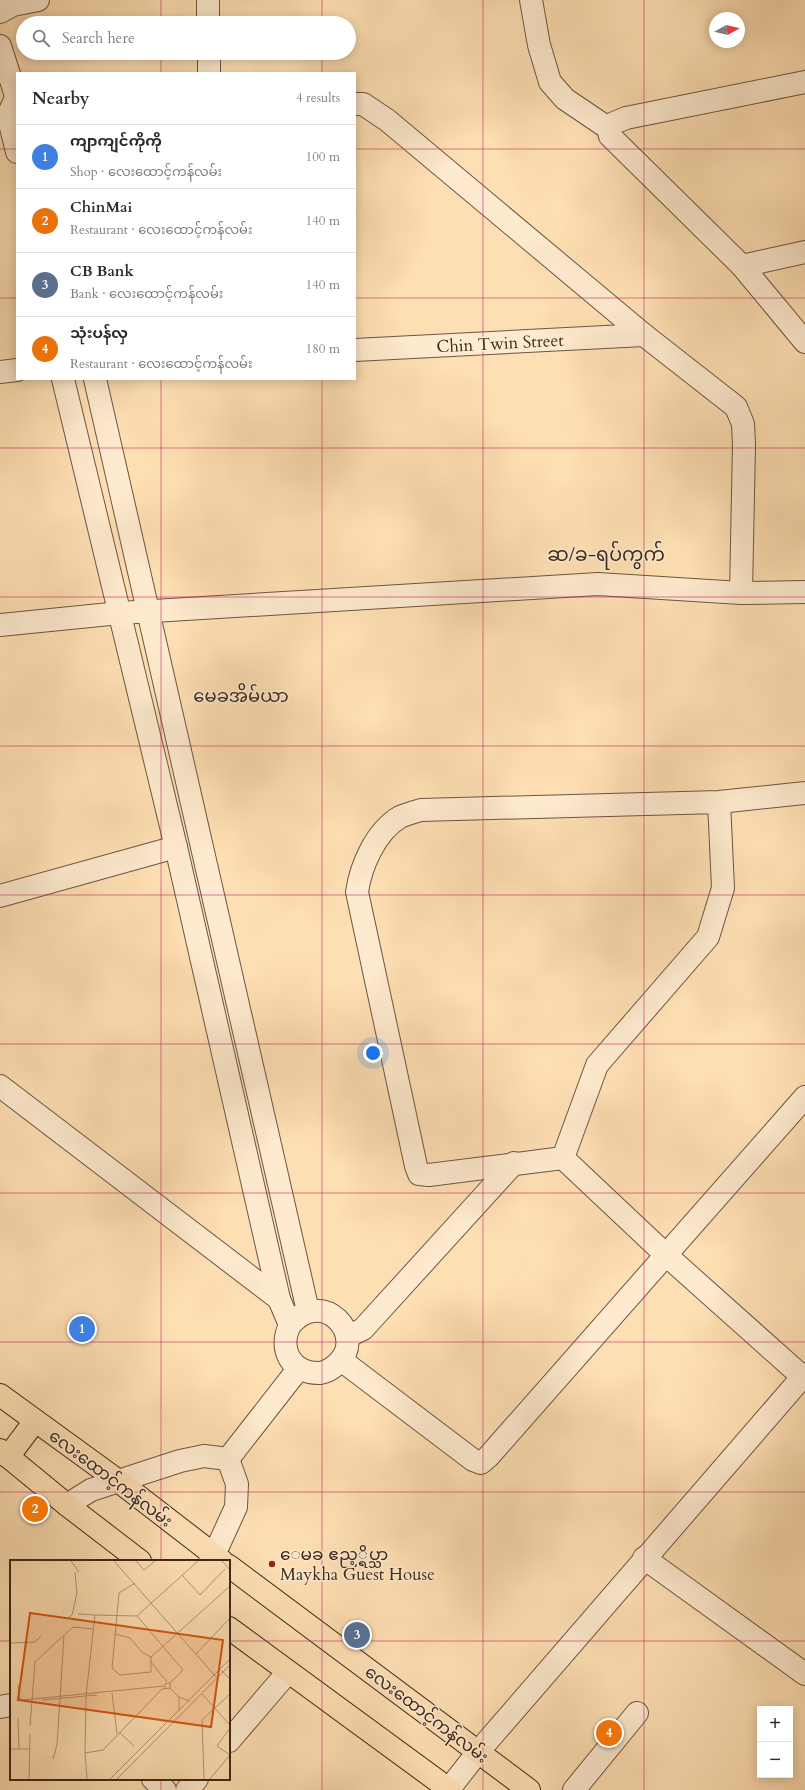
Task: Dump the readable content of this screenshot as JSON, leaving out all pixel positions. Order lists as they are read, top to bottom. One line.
{"streets":{"main road":["လေးထောင့်ကန်လမ်း"],"street":["Chin Twin Street"]},"districts":["ဆ/ခ-ရပ်ကွက်","မေခအိမ်ယာ"],"places":["ေမခ ဧည့္ရိပ္သာ Maykha Guest House"],"north":"right","page":{"search":"Search here","heading":["Nearby","4 results"],"list":[{"mark":"1","name":"ကျာကျင်ကိုကို","note":"Shop · လေးထောင့်ကန်လမ်း","value":"100 m"},{"mark":"2","name":"ChinMai","note":"Restaurant · လေးထောင့်ကန်လမ်း","value":"140 m"},{"mark":"3","name":"CB Bank","note":"Bank · လေးထောင့်ကန်လမ်း","value":"140 m"},{"mark":"4","name":"သုံးပန်လှ","note":"Restaurant · လေးထောင့်ကန်လမ်း","value":"180 m"}],"pins":["1","2","3","4"],"map_buttons":["+","−"]}}
